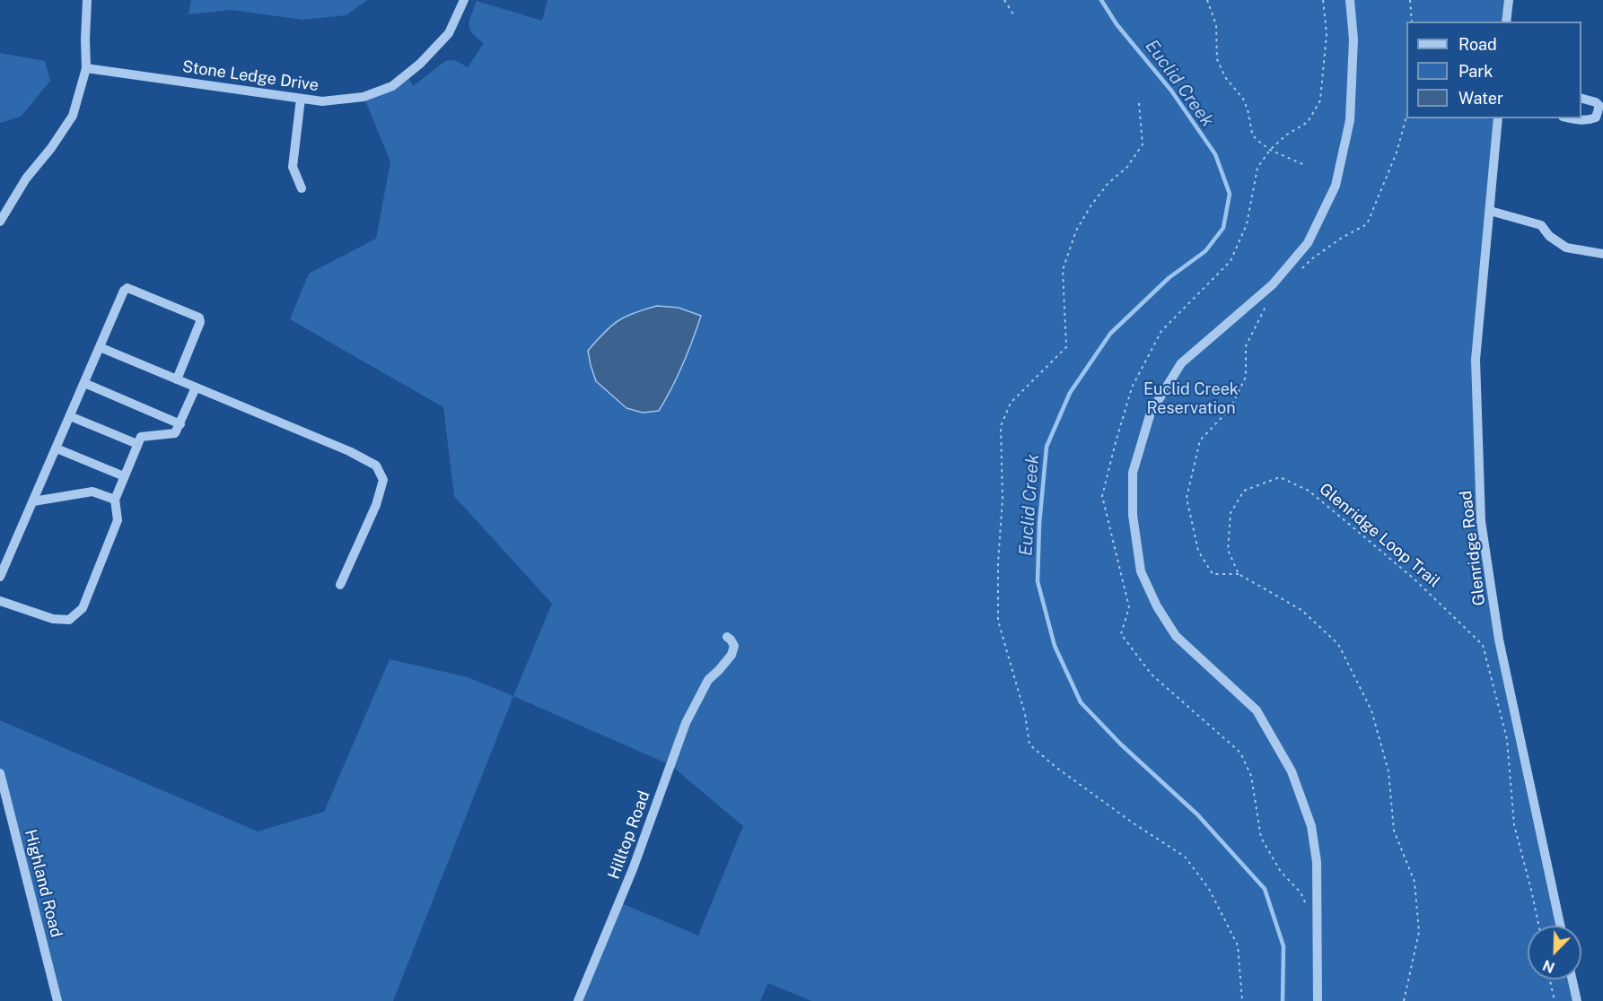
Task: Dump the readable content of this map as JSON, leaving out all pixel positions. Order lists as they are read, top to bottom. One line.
{"streets":{"street":["Stone Ledge Drive","Glenridge Road","Hilltop Road","Highland Road"],"path":["Glenridge Loop Trail"]},"water":["Euclid Creek"],"parks":["Euclid Creek Reservation"],"legend":["Road","Park","Water"],"north":"bottom left"}
